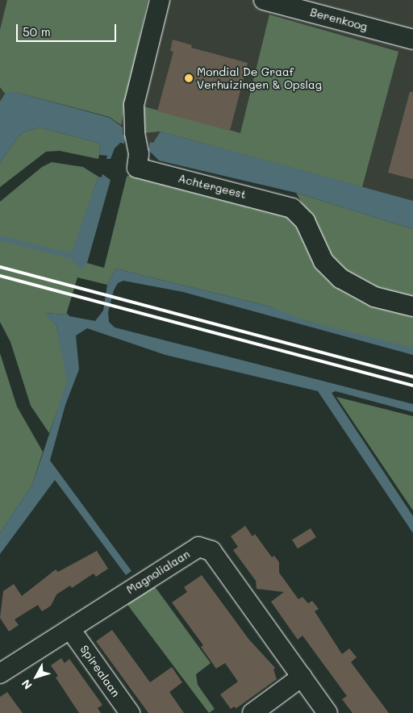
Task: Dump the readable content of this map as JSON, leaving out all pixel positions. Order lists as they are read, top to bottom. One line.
{"streets":{"street":["Berenkoog","Achtergeest","Magnolialaan","Spirealaan"]},"crossings":[["Magnolialaan","Spirealaan"]],"places":["Mondial De Graaf Verhuizingen & Opslag"],"scale_bar":"50 m","north":"bottom left"}
